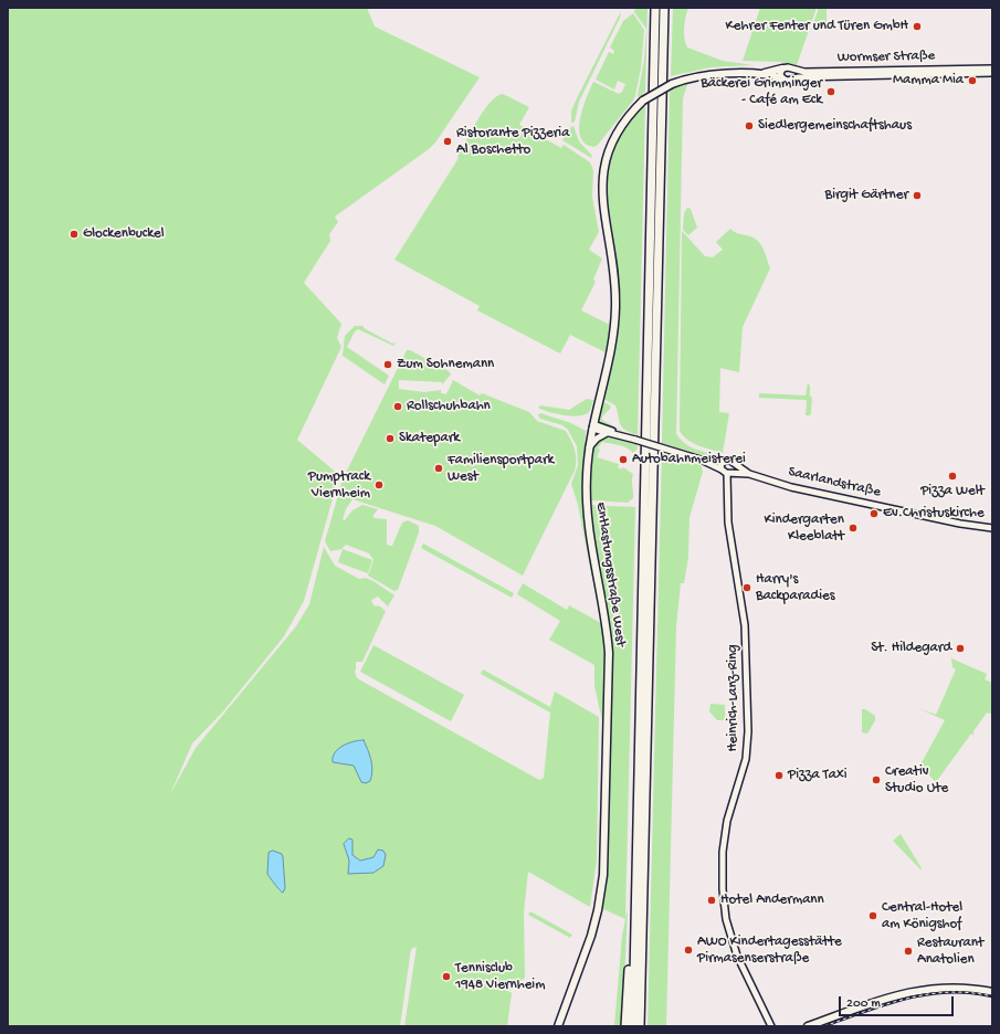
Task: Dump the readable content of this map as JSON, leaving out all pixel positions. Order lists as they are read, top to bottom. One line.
{"streets":{"main road":["Entlastungsstraße West"],"street":["Wormser Straße","Saarlandstraße","Heinrich-Lanz-Ring"]},"crossings":[["Wormser Straße","Entlastungsstraße West"],["Saarlandstraße","Heinrich-Lanz-Ring"]],"places":["Kehrer Fenter und Türen GmbH","Mamma Mia","Bäckerei Grimminger - Café am Eck","Siedlergemeinschaftshaus","Ristorante Pizzeria Al Boschetto","Birgit Gärtner","Glockenbuckel","Zum Sohnemann","Rollschuhbahn","Skatepark","Autobahnmeisterei","Familiensportpark West","Pizza Welt","Pumptrack Viernheim","Ev.Christuskirche","Kindergarten Kleeblatt","Harry's Backparadies","St. Hildegard","Pizza Taxi","Creativ Studio Ute","Hotel Andermann","Central-Hotel am Königshof","AWO Kindertagesstätte Pirmasenserstraße","Restaurant Anatolien","Tennisclub 1948 Viernheim"],"scale_bar":"200 m"}
